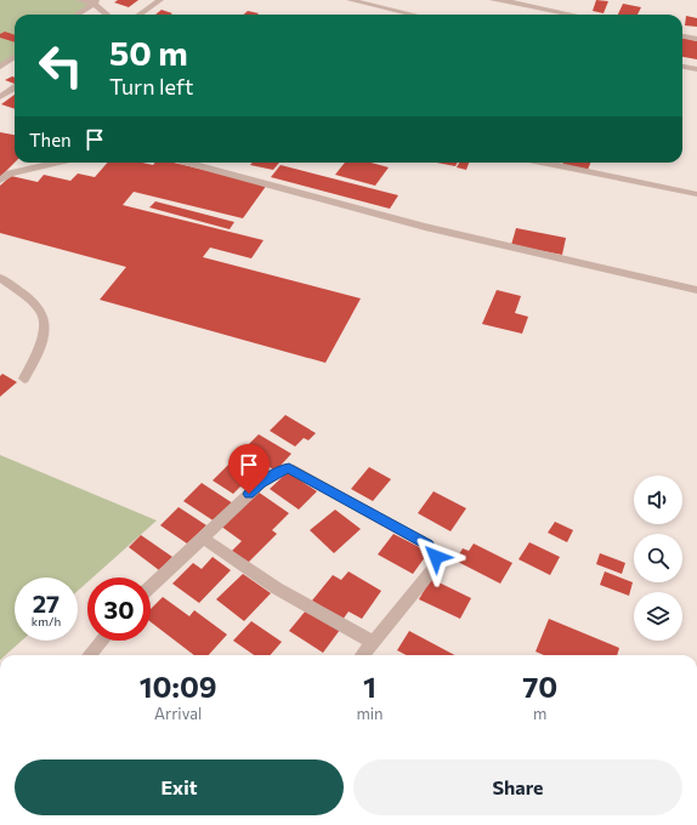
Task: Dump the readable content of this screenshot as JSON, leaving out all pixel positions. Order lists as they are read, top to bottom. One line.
{"page":{"turn":["50 m","Turn left"],"then":"Then","speed":"27 km/h","limit":"30","eta":["10:09","Arrival","1","min","70","m"],"buttons":["Exit","Share"]}}
